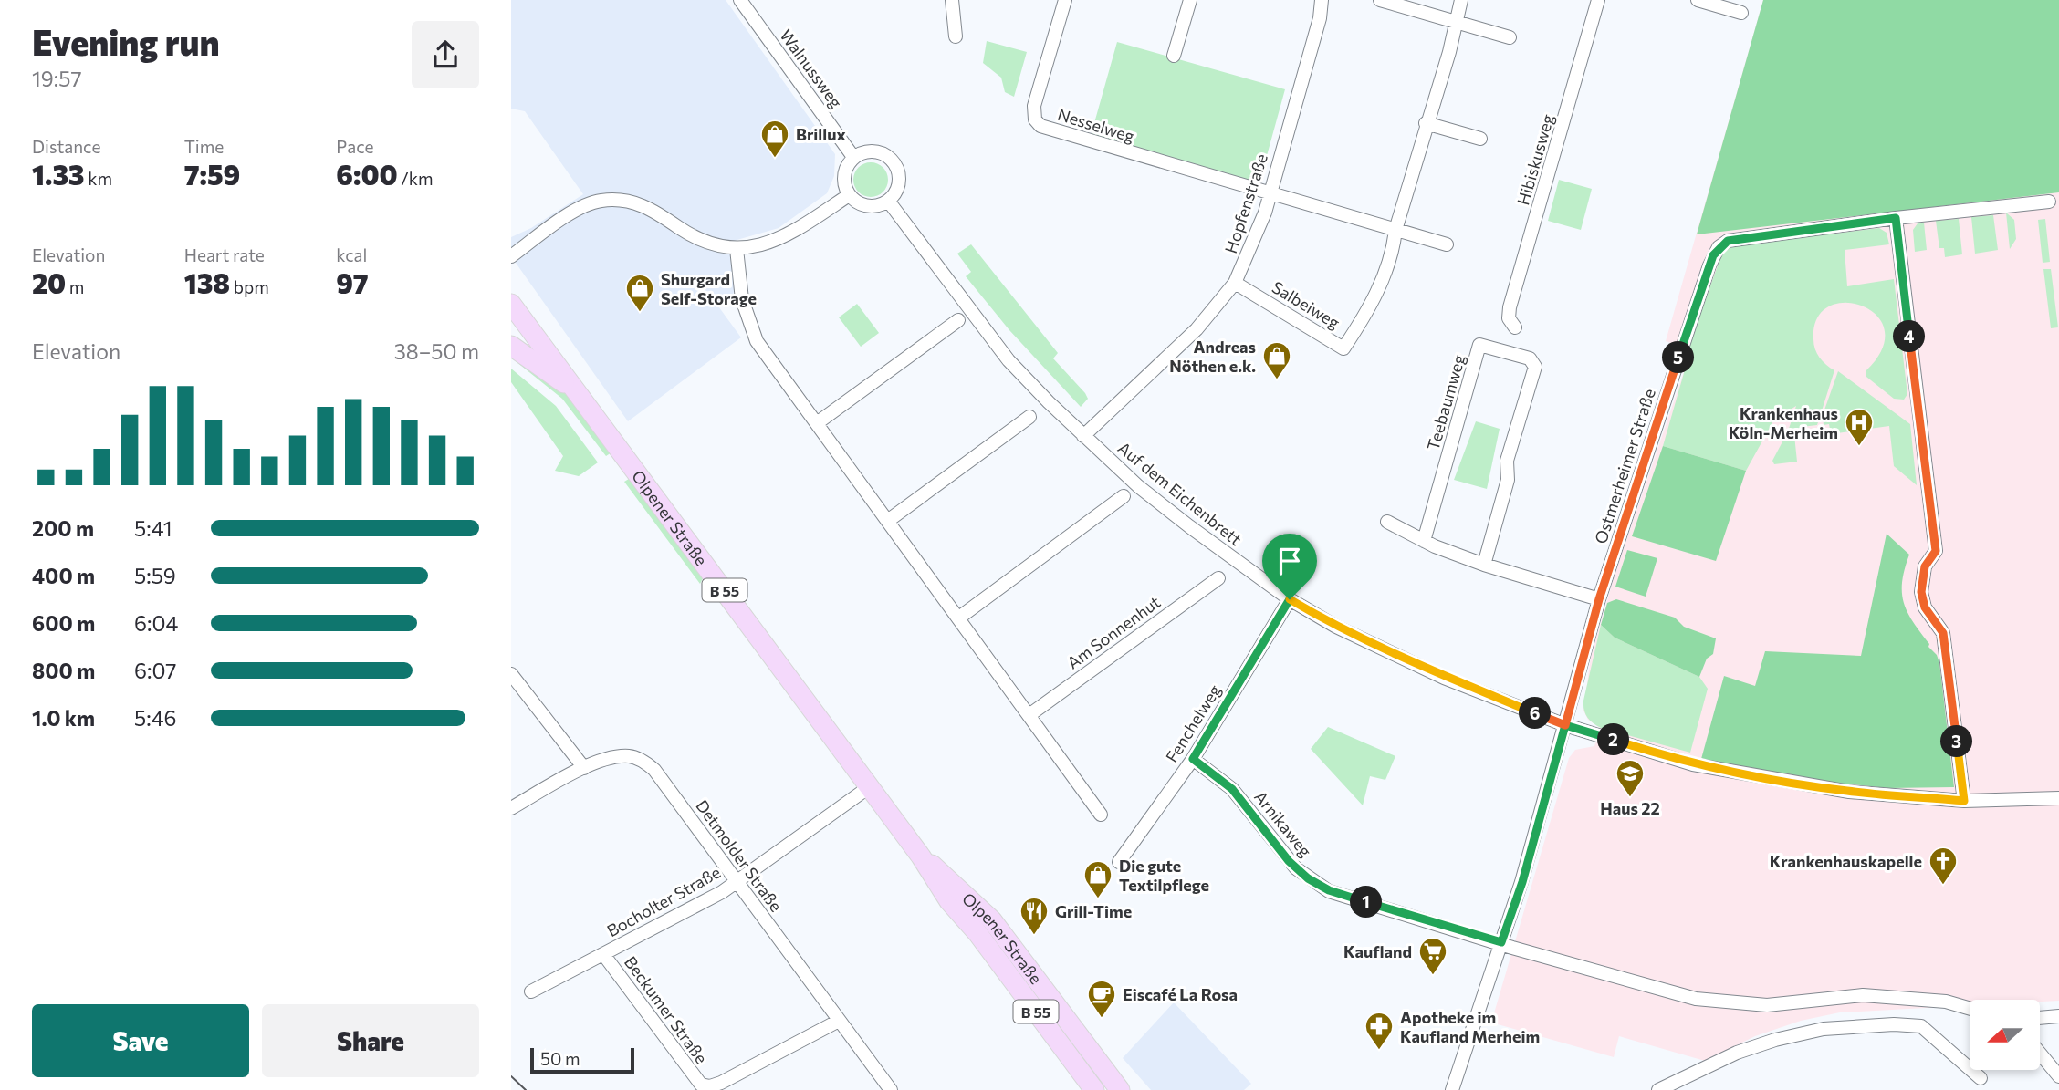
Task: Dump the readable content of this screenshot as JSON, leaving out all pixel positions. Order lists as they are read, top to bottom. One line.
{"streets":{"main road":["Olpener Straße","B 55"],"street":["Walnussweg","Nesselweg","Hibiskusweg","Hopfenstraße","Salbeiweg","Teebaumweg","Ostmerheimer Straße","Auf dem Eichenbrett","Am Sonnenhut","Fenchelweg","Arnikaweg","Detmolder Straße","Bocholter Straße","Beckumer Straße"]},"crossings":[["Walnussweg","Auf dem Eichenbrett"],["Nesselweg","Hopfenstraße"],["Hopfenstraße","Salbeiweg"],["Hopfenstraße","Auf dem Eichenbrett"],["Ostmerheimer Straße","Auf dem Eichenbrett"],["Ostmerheimer Straße","Arnikaweg"],["Auf dem Eichenbrett","Fenchelweg"],["Olpener Straße","B 55"],["Olpener Straße","Bocholter Straße"],["Fenchelweg","Arnikaweg"],["Detmolder Straße","Bocholter Straße"],["Detmolder Straße","Beckumer Straße"],["Bocholter Straße","Beckumer Straße"]],"places":{"shop":["Brillux","Shurgard Self-Storage","Andreas Nöthen e.k.","Die gute Textilpflege"],"hospital":["Krankenhaus Köln-Merheim"],"school or university":["Haus 22"],"church":["Krankenhauskapelle"],"restaurant":["Grill-Time"],"supermarket":["Kaufland"],"cafe":["Eiscafé La Rosa"],"pharmacy":["Apotheke im Kaufland Merheim"]},"scale_bar":"50 m","north":"left","page":{"heading":["Evening run","19:57"],"stats":[["Distance","1.33 km"],["Time","7:59"],["Pace","6:00 /km"],["Elevation","20 m"],["Heart rate","138 bpm"],["kcal","97"]],"pins":["4","5","6","2","3","1"],"chart":["Elevation","38–50 m"],"list":[{"name":"200 m","note":"5:41"},{"name":"400 m","note":"5:59"},{"name":"600 m","note":"6:04"},{"name":"800 m","note":"6:07"},{"name":"1.0 km","note":"5:46"}],"buttons":["Save","Share"],"scale":"50 m"}}
